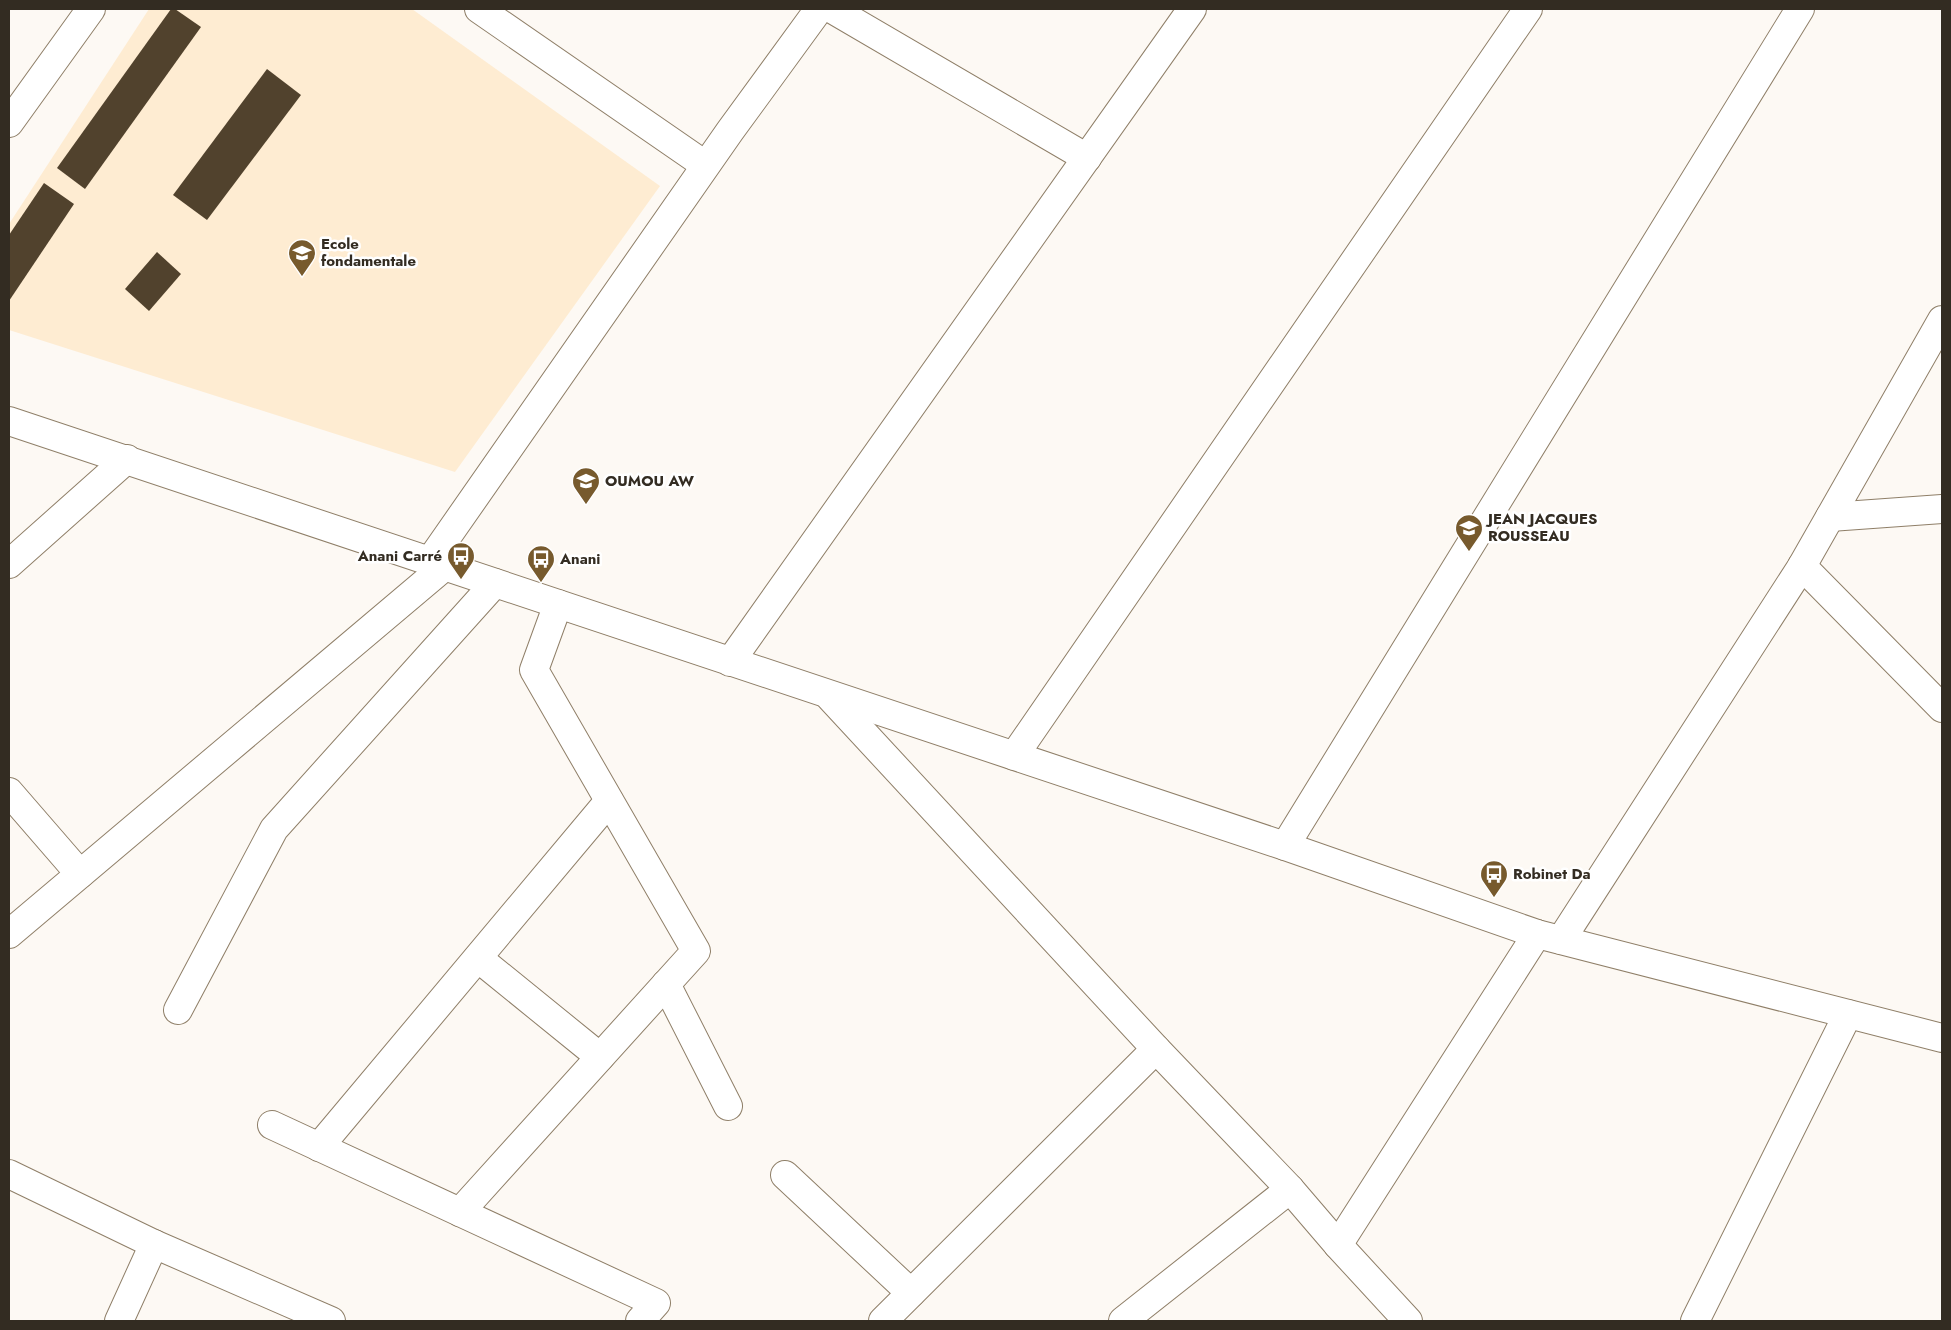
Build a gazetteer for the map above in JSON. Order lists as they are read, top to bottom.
{
  "places": {
    "school or university": ["Ecole fondamentale", "OUMOU AW", "JEAN JACQUES ROUSSEAU"],
    "bus stop": ["Anani Carré", "Anani", "Robinet Da"]
  }
}
